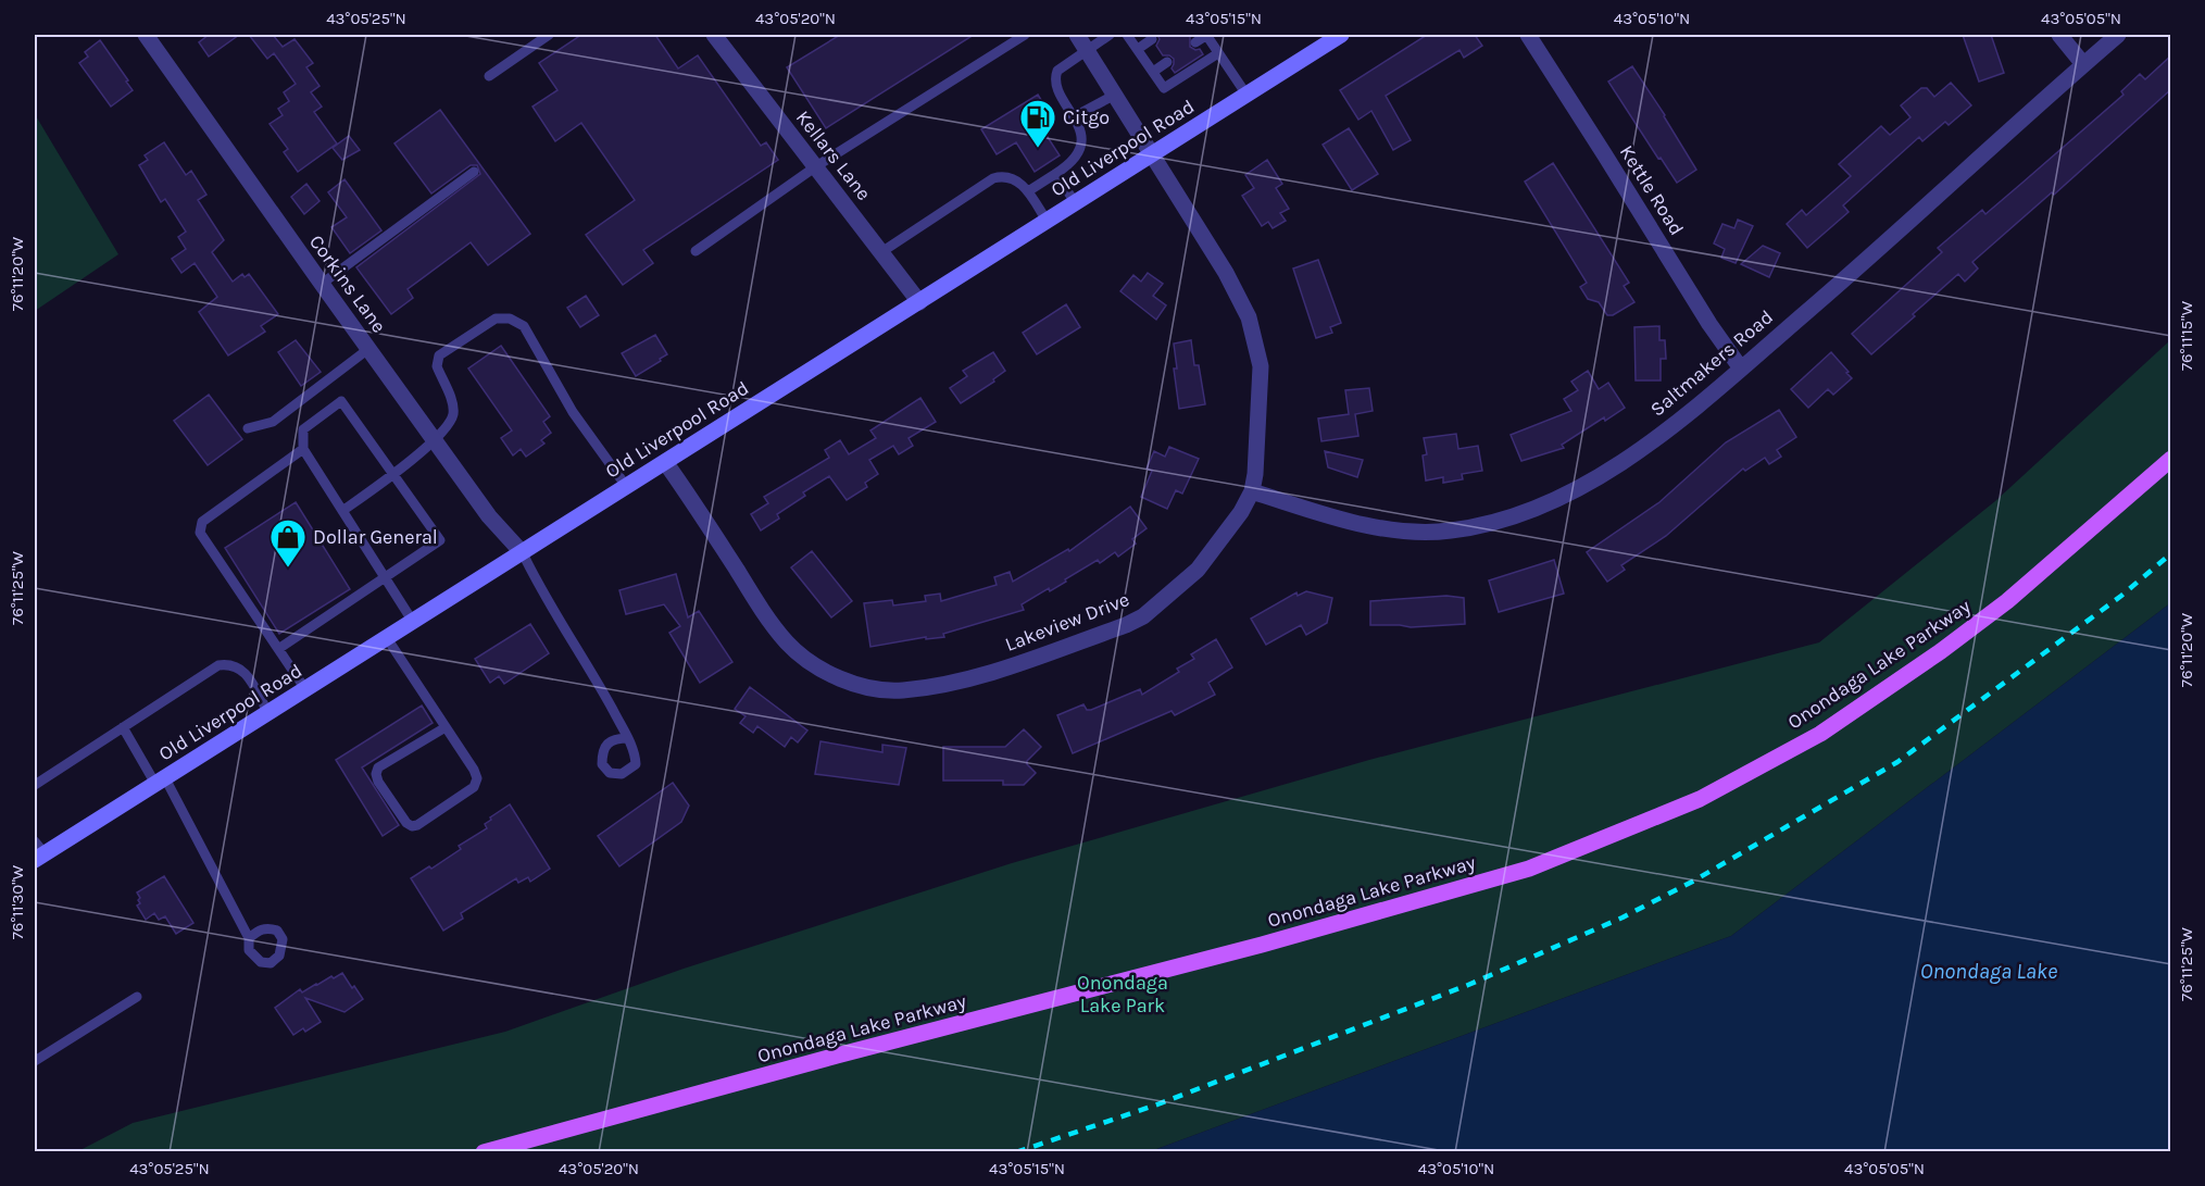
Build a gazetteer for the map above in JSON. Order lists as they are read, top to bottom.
{
  "streets": {
    "main road": ["Old Liverpool Road", "Onondaga Lake Parkway"],
    "street": [
      "Kellars Lane",
      "Kettle Road",
      "Corkins Lane",
      "Saltmakers Road",
      "Lakeview Drive"
    ]
  },
  "crossings": [
    ["Old Liverpool Road", "Kellars Lane"],
    ["Old Liverpool Road", "Corkins Lane"],
    ["Old Liverpool Road", "Lakeview Drive"],
    ["Kettle Road", "Saltmakers Road"],
    ["Saltmakers Road", "Lakeview Drive"]
  ],
  "water": ["Onondaga Lake"],
  "parks": ["Onondaga Lake Park"],
  "places": {
    "fuel station": ["Citgo"],
    "shop": ["Dollar General"]
  },
  "coordinates": [
    "43°05'25\"N",
    "43°05'20\"N",
    "43°05'15\"N",
    "43°05'10\"N",
    "43°05'05\"N",
    "76°11'20\"W",
    "76°11'15\"W",
    "76°11'25\"W",
    "76°11'30\"W"
  ]
}
